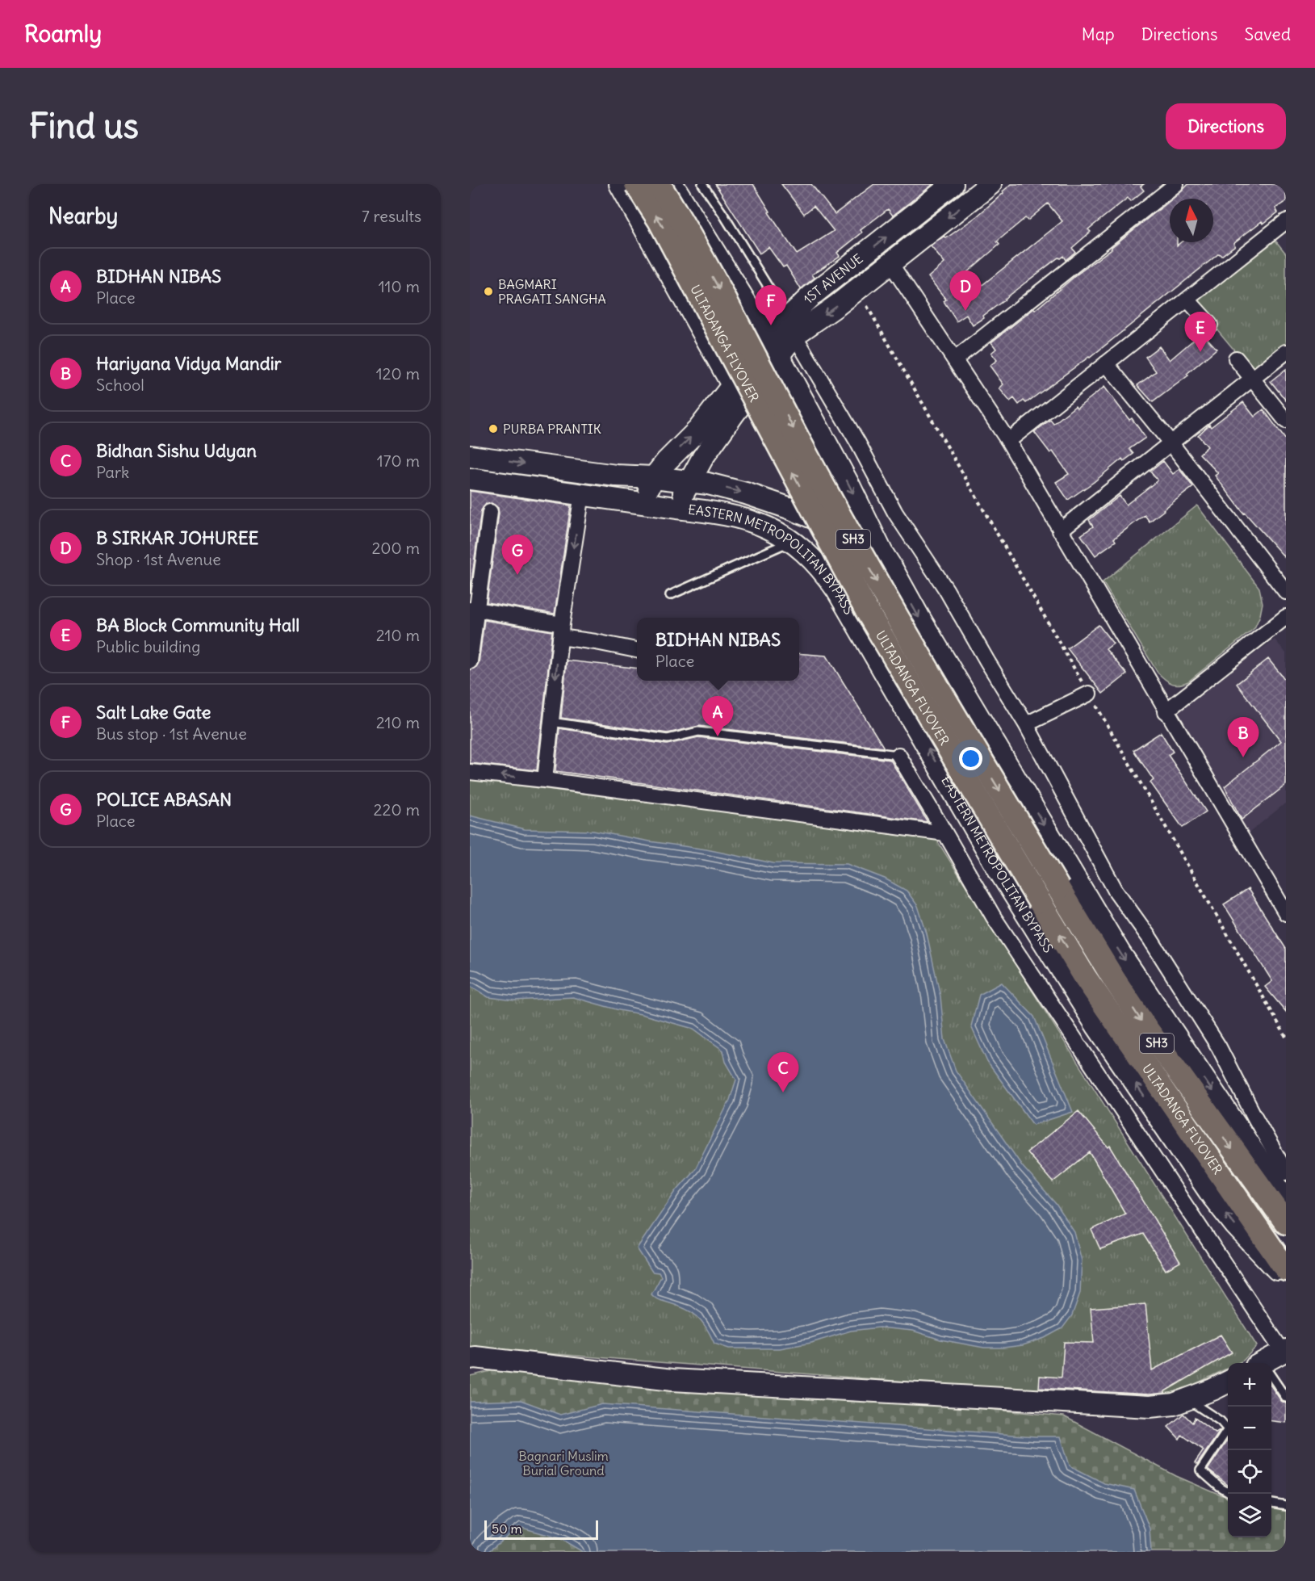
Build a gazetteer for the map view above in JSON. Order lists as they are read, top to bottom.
{
  "streets": {
    "main road": [
      "1ST AVENUE",
      "ULTADANGA FLYOVER",
      "SH3",
      "EASTERN METROPOLITAN BYPASS"
    ]
  },
  "crossings": [
    ["1ST AVENUE", "EASTERN METROPOLITAN BYPASS"]
  ],
  "parks": ["Bagnari Muslim Burial Ground"],
  "places": ["BAGMARI PRAGATI SANGHA", "PURBA PRANTIK"],
  "scale_bar": "50 m",
  "north": "top",
  "page": {
    "header": "Roamly",
    "nav": ["Map", "Directions", "Saved"],
    "buttons": "Directions",
    "title": "Find us",
    "heading": ["Nearby", "7 results"],
    "list": [
      {
        "mark": "A",
        "name": "BIDHAN NIBAS",
        "note": "Place",
        "value": "110 m"
      },
      {
        "mark": "B",
        "name": "Hariyana Vidya Mandir",
        "note": "School",
        "value": "120 m"
      },
      {
        "mark": "C",
        "name": "Bidhan Sishu Udyan",
        "note": "Park",
        "value": "170 m"
      },
      {
        "mark": "D",
        "name": "B SIRKAR JOHUREE",
        "note": "Shop · 1st Avenue",
        "value": "200 m"
      },
      {
        "mark": "E",
        "name": "BA Block Community Hall",
        "note": "Public building",
        "value": "210 m"
      },
      {
        "mark": "F",
        "name": "Salt Lake Gate",
        "note": "Bus stop · 1st Avenue",
        "value": "210 m"
      },
      {
        "mark": "G",
        "name": "POLICE ABASAN",
        "note": "Place",
        "value": "220 m"
      }
    ],
    "pins": [
      "D",
      "F",
      "E",
      "G",
      "A",
      "B",
      "C"
    ],
    "popup": ["BIDHAN NIBAS", "Place"],
    "map_buttons": ["+", "−"],
    "scale": "50 m"
  }
}
